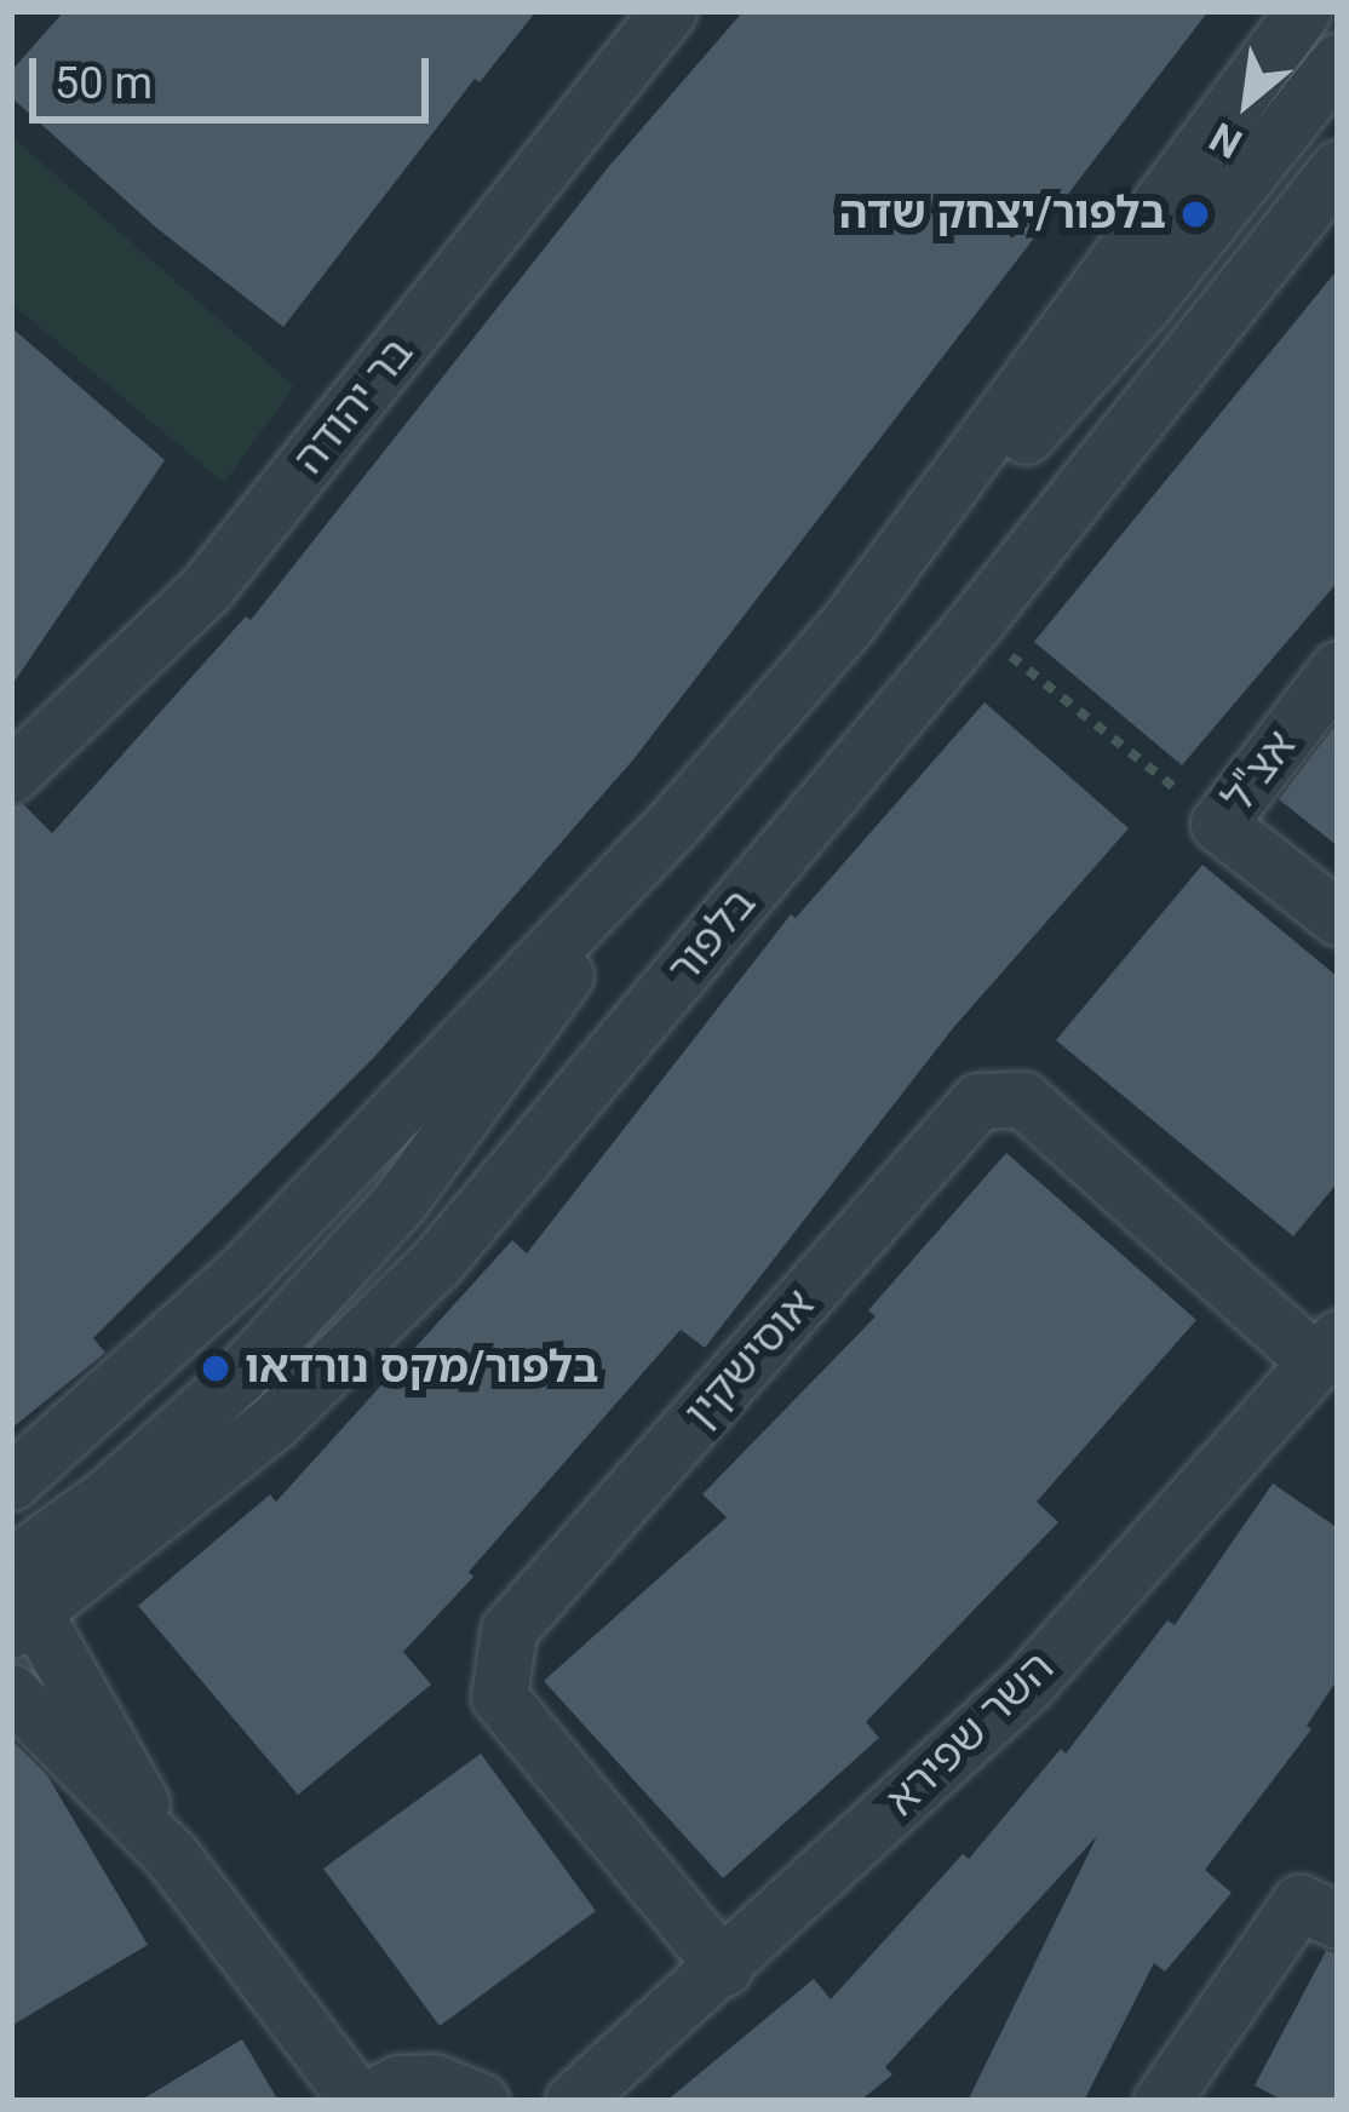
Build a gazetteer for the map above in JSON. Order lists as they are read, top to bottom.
{
  "streets": {
    "street": [
      "בר יהודה",
      "אצ\"ל",
      "בלפור",
      "אוסישקין",
      "השר שפירא"
    ]
  },
  "crossings": [
    ["אוסישקין", "השר שפירא"]
  ],
  "places": ["בלפור/יצחק שדה", "בלפור/מקס נורדאו"],
  "scale_bar": "50 m",
  "north": "bottom left"
}
